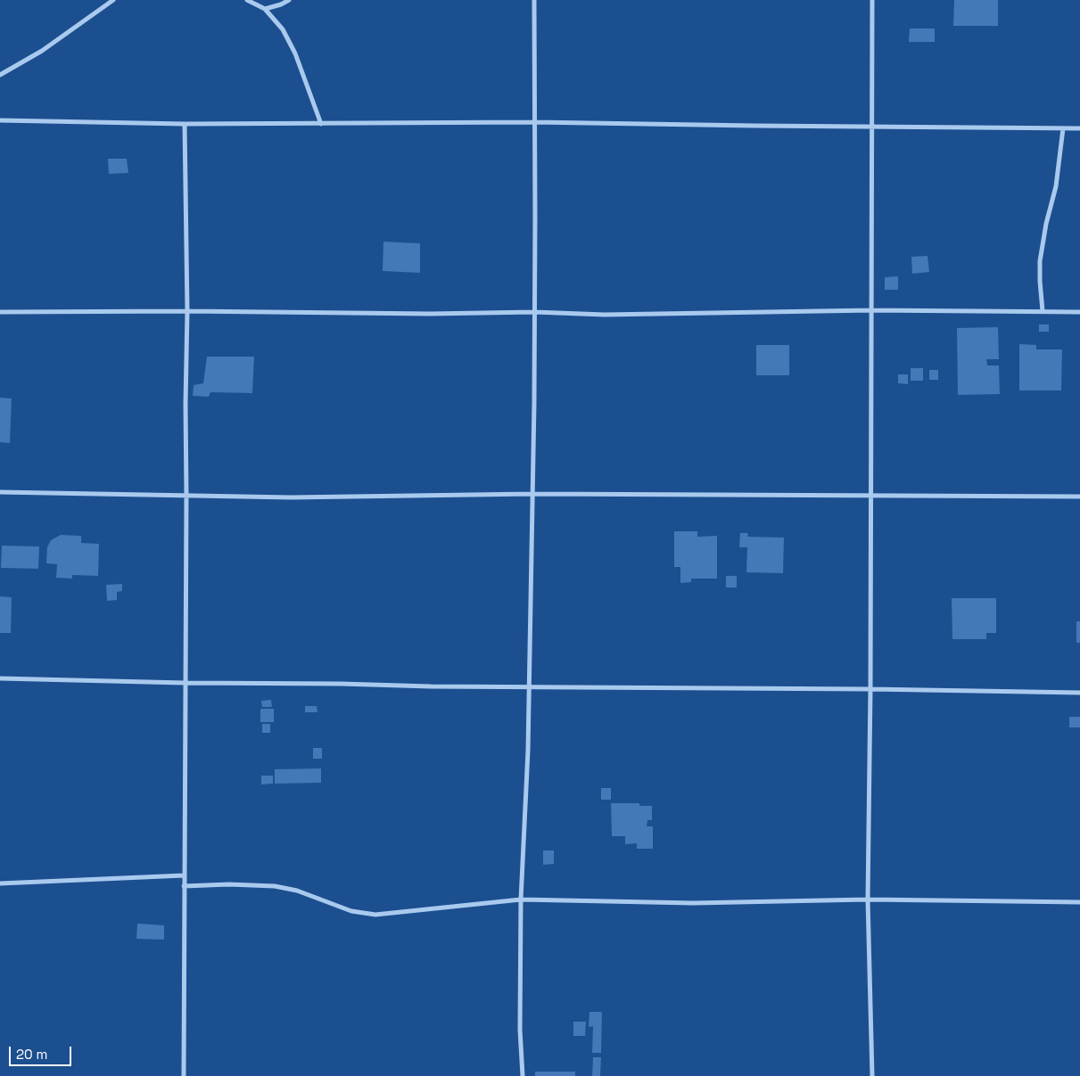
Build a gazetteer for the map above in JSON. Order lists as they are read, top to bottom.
{
  "scale_bar": "20 m"
}
